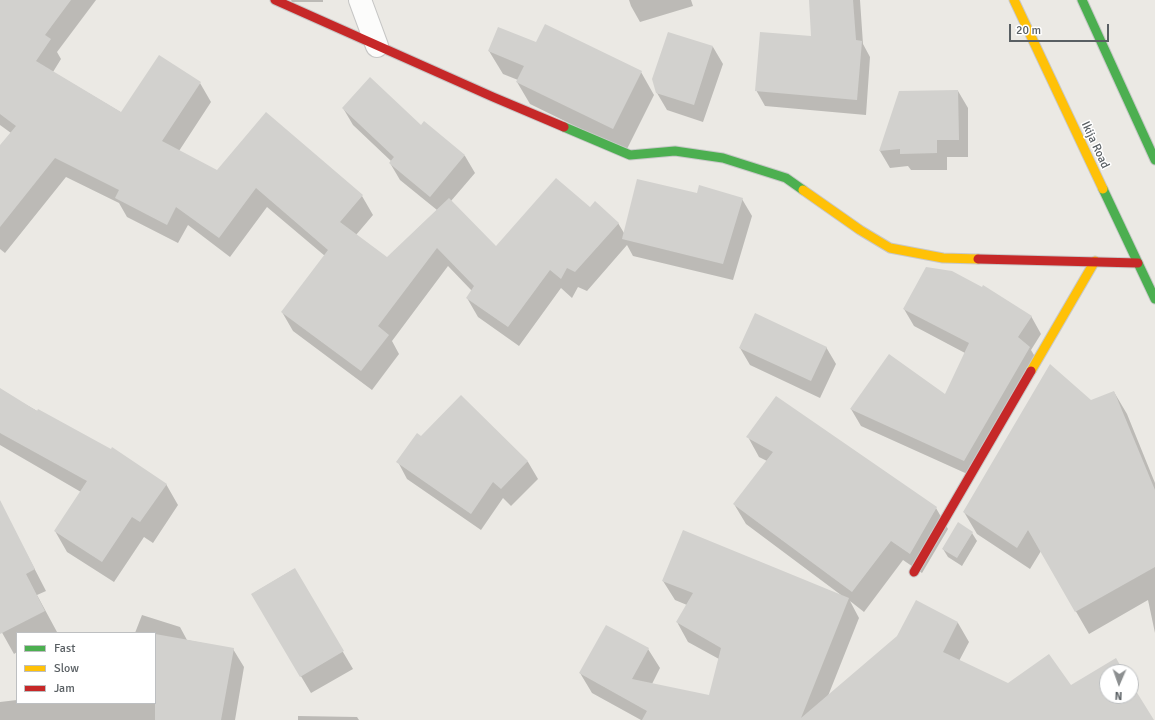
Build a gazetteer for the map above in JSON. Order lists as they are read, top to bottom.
{
  "streets": {
    "street": ["Ikija Road"]
  },
  "legend": ["Fast", "Slow", "Jam"],
  "scale_bar": "20 m",
  "north": "bottom"
}
